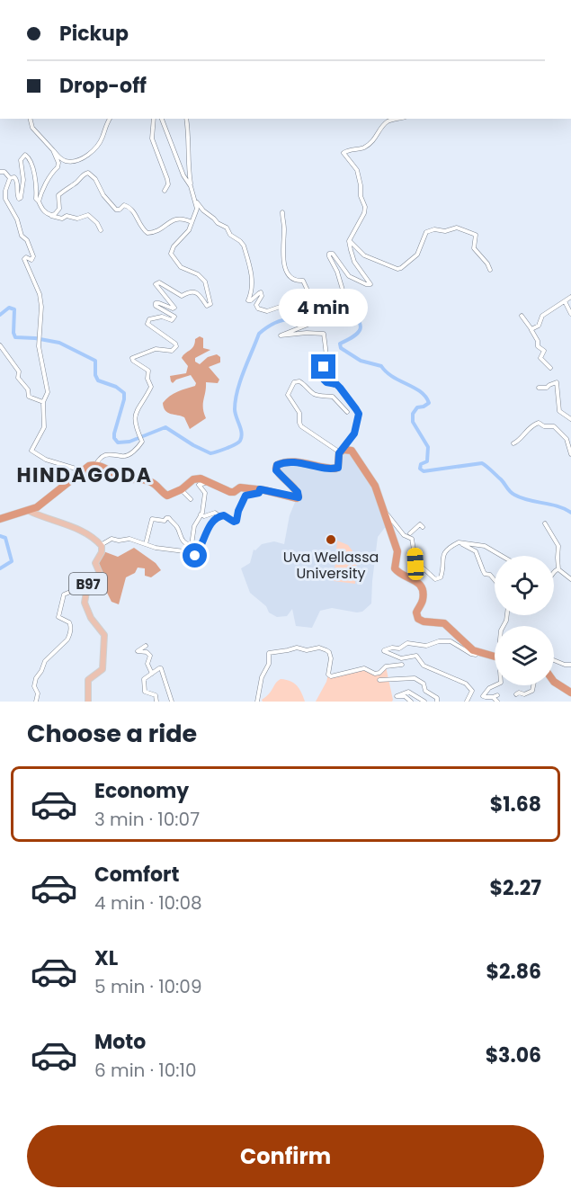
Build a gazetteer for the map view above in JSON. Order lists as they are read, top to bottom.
{
  "streets": {
    "main road": ["B97"]
  },
  "districts": ["HINDAGODA"],
  "places": ["Uva Wellassa University"],
  "page": {
    "banner": ["Pickup", "Drop-off"],
    "bubble": "4 min",
    "heading": "Choose a ride",
    "list": [
      {
        "name": "Economy",
        "note": "3 min · 10:07",
        "value": "$1.68"
      },
      {
        "name": "Comfort",
        "note": "4 min · 10:08",
        "value": "$2.27"
      },
      {
        "name": "XL",
        "note": "5 min · 10:09",
        "value": "$2.86"
      },
      {
        "name": "Moto",
        "note": "6 min · 10:10",
        "value": "$3.06"
      }
    ],
    "buttons": "Confirm"
  }
}
